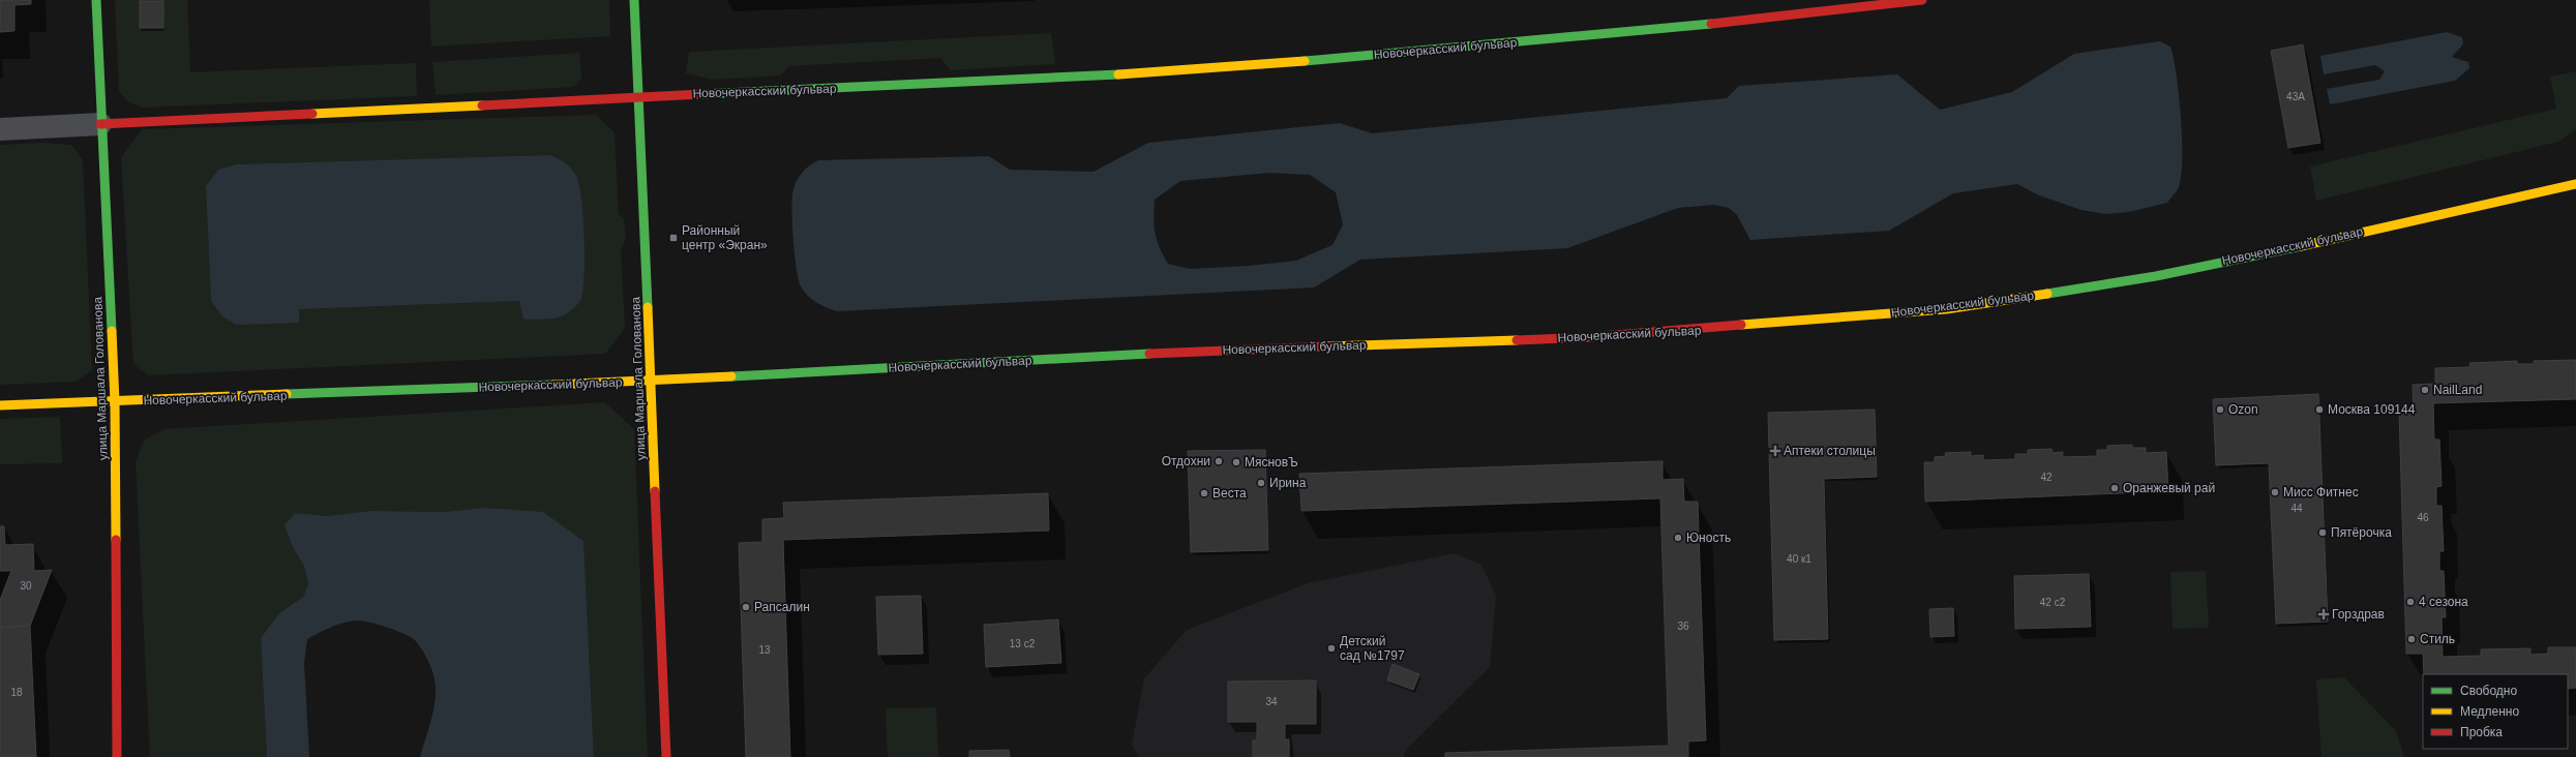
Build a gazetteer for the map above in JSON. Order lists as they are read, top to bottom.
{
  "streets": {
    "street": ["Новочеркасский бульвар", "улица Маршала Голованова"]
  },
  "crossings": [
    ["Новочеркасский бульвар", "улица Маршала Голованова"]
  ],
  "places": {
    "transit": ["Районный центр «Экран»"],
    "other": [
      "NailLand",
      "Ozon",
      "Москва 109144",
      "Отдохни",
      "МясновЪ",
      "Ирина",
      "Оранжевый рай",
      "Мисс Фитнес",
      "Веста",
      "Пятёрочка",
      "Юность",
      "4 сезона",
      "Рапсалин",
      "Стиль",
      "Детский сад №1797"
    ],
    "health": ["Аптеки столицы", "Горздрав"]
  },
  "house_numbers": [
    "43А",
    "42",
    "44",
    "46",
    "40 к1",
    "30",
    "42 с2",
    "36",
    "13 с2",
    "13",
    "18",
    "34"
  ],
  "legend": ["Свободно", "Медленно", "Пробка"]
}
